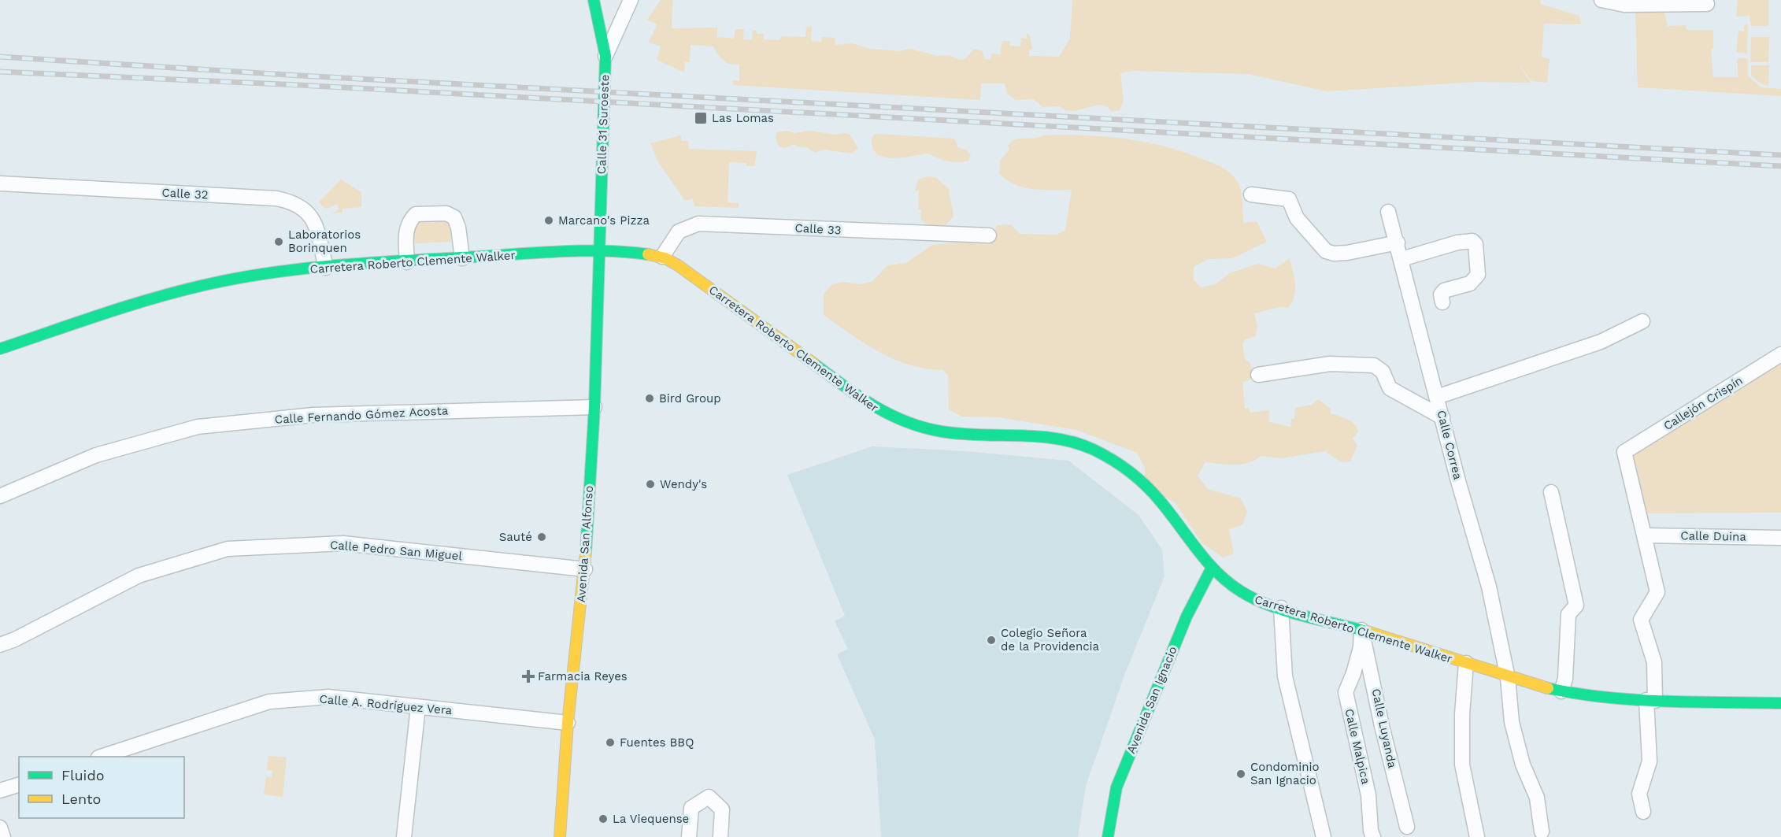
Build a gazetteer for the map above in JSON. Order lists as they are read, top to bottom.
{
  "streets": {
    "main road": [
      "Calle 31 Suroeste",
      "Carretera Roberto Clemente Walker",
      "Avenida San Alfonso",
      "Avenida San Ignacio"
    ],
    "street": [
      "Calle 32",
      "Calle 33",
      "Callejón Crispín",
      "Calle Fernando Gómez Acosta",
      "Calle Correa",
      "Calle Duina",
      "Calle Pedro San Miguel",
      "Calle A. Rodríguez Vera",
      "Calle Luyanda",
      "Calle Malpica"
    ]
  },
  "crossings": [
    ["Calle 31 Suroeste", "Carretera Roberto Clemente Walker"],
    ["Calle 31 Suroeste", "Avenida San Alfonso"],
    ["Calle 32", "Carretera Roberto Clemente Walker"],
    ["Calle 33", "Carretera Roberto Clemente Walker"],
    ["Carretera Roberto Clemente Walker", "Calle Correa"],
    ["Carretera Roberto Clemente Walker", "Avenida San Alfonso"],
    ["Carretera Roberto Clemente Walker", "Avenida San Ignacio"],
    ["Carretera Roberto Clemente Walker", "Calle Luyanda"],
    ["Carretera Roberto Clemente Walker", "Calle Malpica"],
    ["Callejón Crispín", "Calle Duina"],
    ["Calle Fernando Gómez Acosta", "Avenida San Alfonso"],
    ["Avenida San Alfonso", "Calle Pedro San Miguel"],
    ["Avenida San Alfonso", "Calle A. Rodríguez Vera"],
    ["Calle Luyanda", "Calle Malpica"]
  ],
  "places": {
    "transit": ["Las Lomas"],
    "other": [
      "Marcano's Pizza",
      "Laboratorios Borinquen",
      "Bird Group",
      "Wendy's",
      "Sauté",
      "Colegio Señora de la Providencia",
      "Fuentes BBQ",
      "Condominio San Ignacio",
      "La Viequense"
    ],
    "health": ["Farmacia Reyes"]
  },
  "legend": ["Fluido", "Lento"]
}
